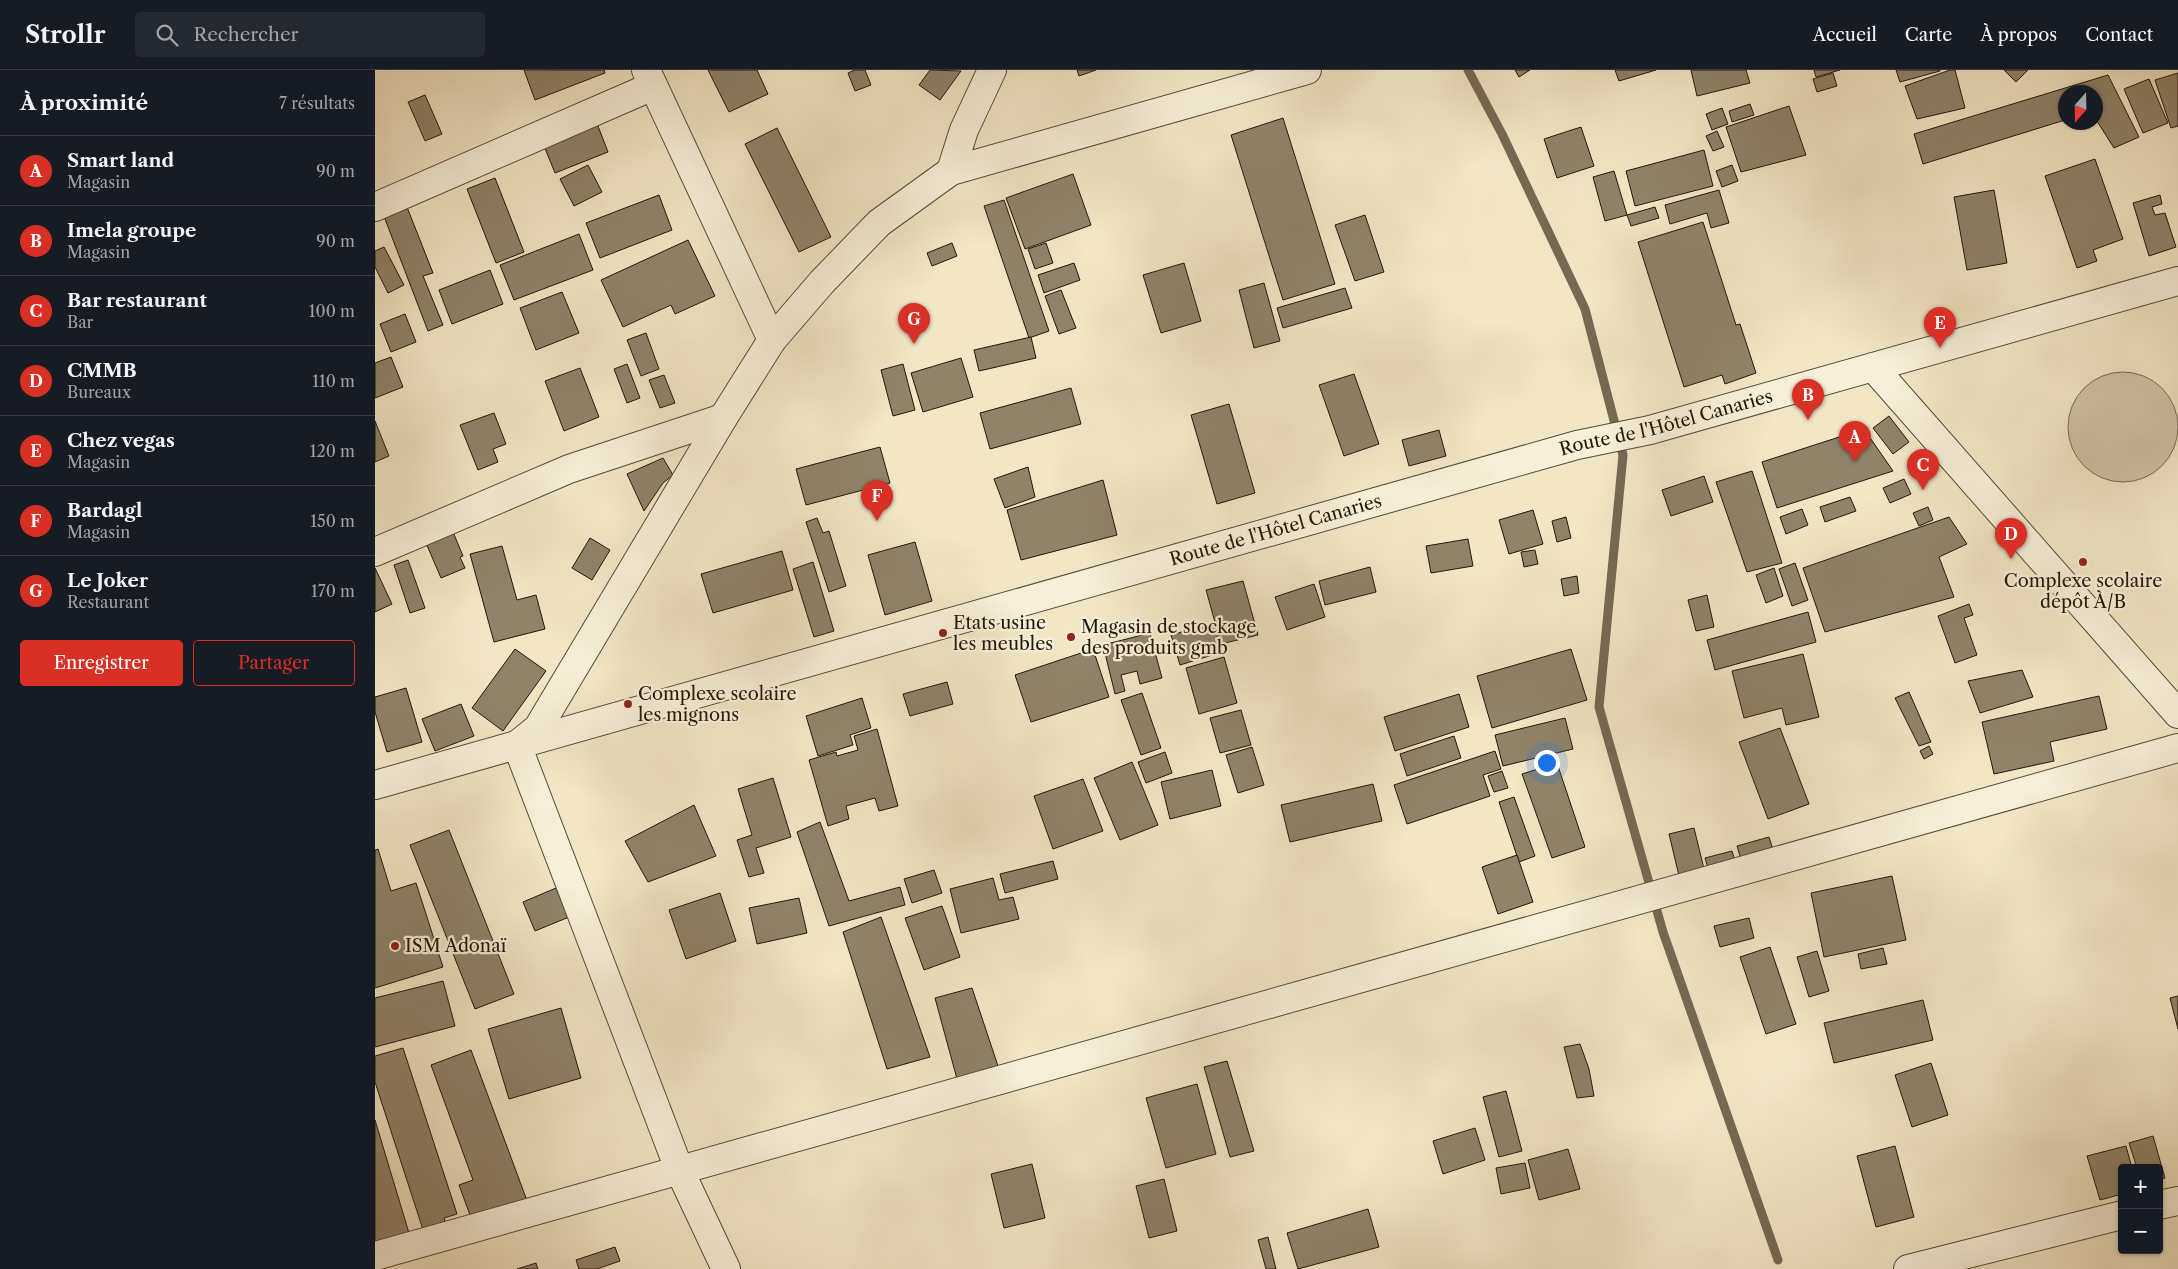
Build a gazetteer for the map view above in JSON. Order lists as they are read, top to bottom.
{
  "streets": {
    "street": ["Route de l'Hôtel Canaries"]
  },
  "places": [
    "Complexe scolaire dépôt À/B",
    "Etats usine les meubles",
    "Magasin de stockage des produits gmb",
    "Complexe scolaire les mignons",
    "ISM Adonaï"
  ],
  "north": "bottom",
  "page": {
    "header": "Strollr",
    "search": "Rechercher",
    "nav": [
      "Accueil",
      "Carte",
      "À propos",
      "Contact"
    ],
    "heading": ["À proximité", "7 résultats"],
    "list": [
      {
        "mark": "A",
        "name": "Smart land",
        "note": "Magasin",
        "value": "90 m"
      },
      {
        "mark": "B",
        "name": "Imela groupe",
        "note": "Magasin",
        "value": "90 m"
      },
      {
        "mark": "C",
        "name": "Bar restaurant",
        "note": "Bar",
        "value": "100 m"
      },
      {
        "mark": "D",
        "name": "CMMB",
        "note": "Bureaux",
        "value": "110 m"
      },
      {
        "mark": "E",
        "name": "Chez vegas",
        "note": "Magasin",
        "value": "120 m"
      },
      {
        "mark": "F",
        "name": "Bardagl",
        "note": "Magasin",
        "value": "150 m"
      },
      {
        "mark": "G",
        "name": "Le Joker",
        "note": "Restaurant",
        "value": "170 m"
      }
    ],
    "pins": [
      "G",
      "E",
      "B",
      "A",
      "C",
      "F",
      "D"
    ],
    "buttons": ["Enregistrer", "Partager"],
    "map_buttons": ["+", "−"]
  }
}
